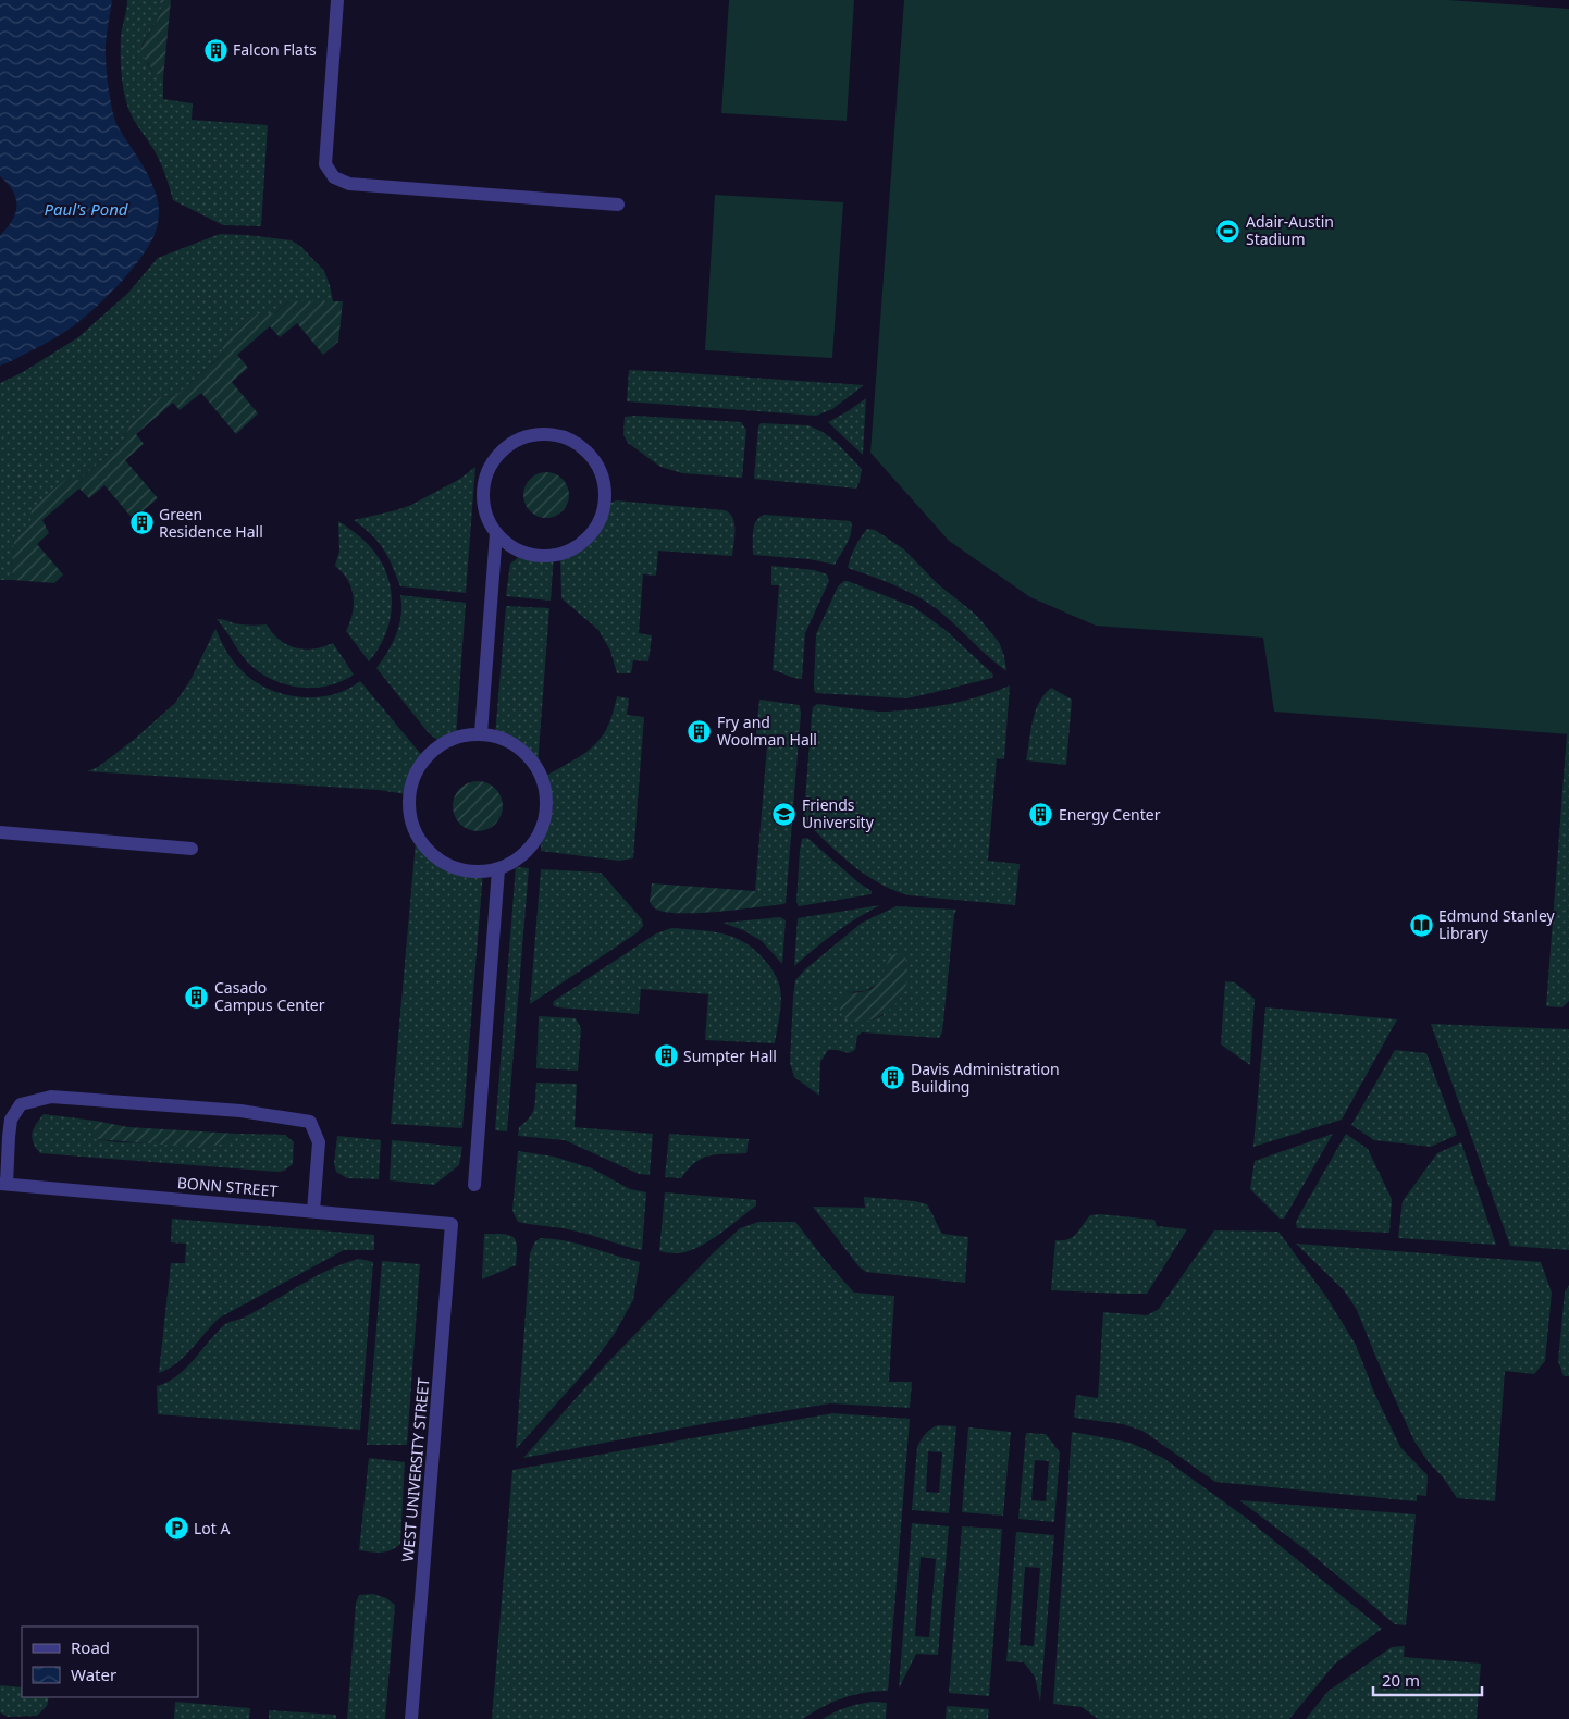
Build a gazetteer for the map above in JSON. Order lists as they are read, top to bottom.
{
  "streets": {
    "street": ["BONN STREET", "WEST UNIVERSITY STREET"]
  },
  "crossings": [
    ["BONN STREET", "WEST UNIVERSITY STREET"]
  ],
  "water": ["Paul's Pond"],
  "places": {
    "building": [
      "Falcon Flats",
      "Green Residence Hall",
      "Fry and Woolman Hall",
      "Energy Center",
      "Casado Campus Center",
      "Sumpter Hall",
      "Davis Administration Building"
    ],
    "sports": ["Adair-Austin Stadium"],
    "school or university": ["Friends University"],
    "library": ["Edmund Stanley Library"],
    "parking": ["Lot A"]
  },
  "legend": ["Road", "Water"],
  "scale_bar": "20 m"
}
